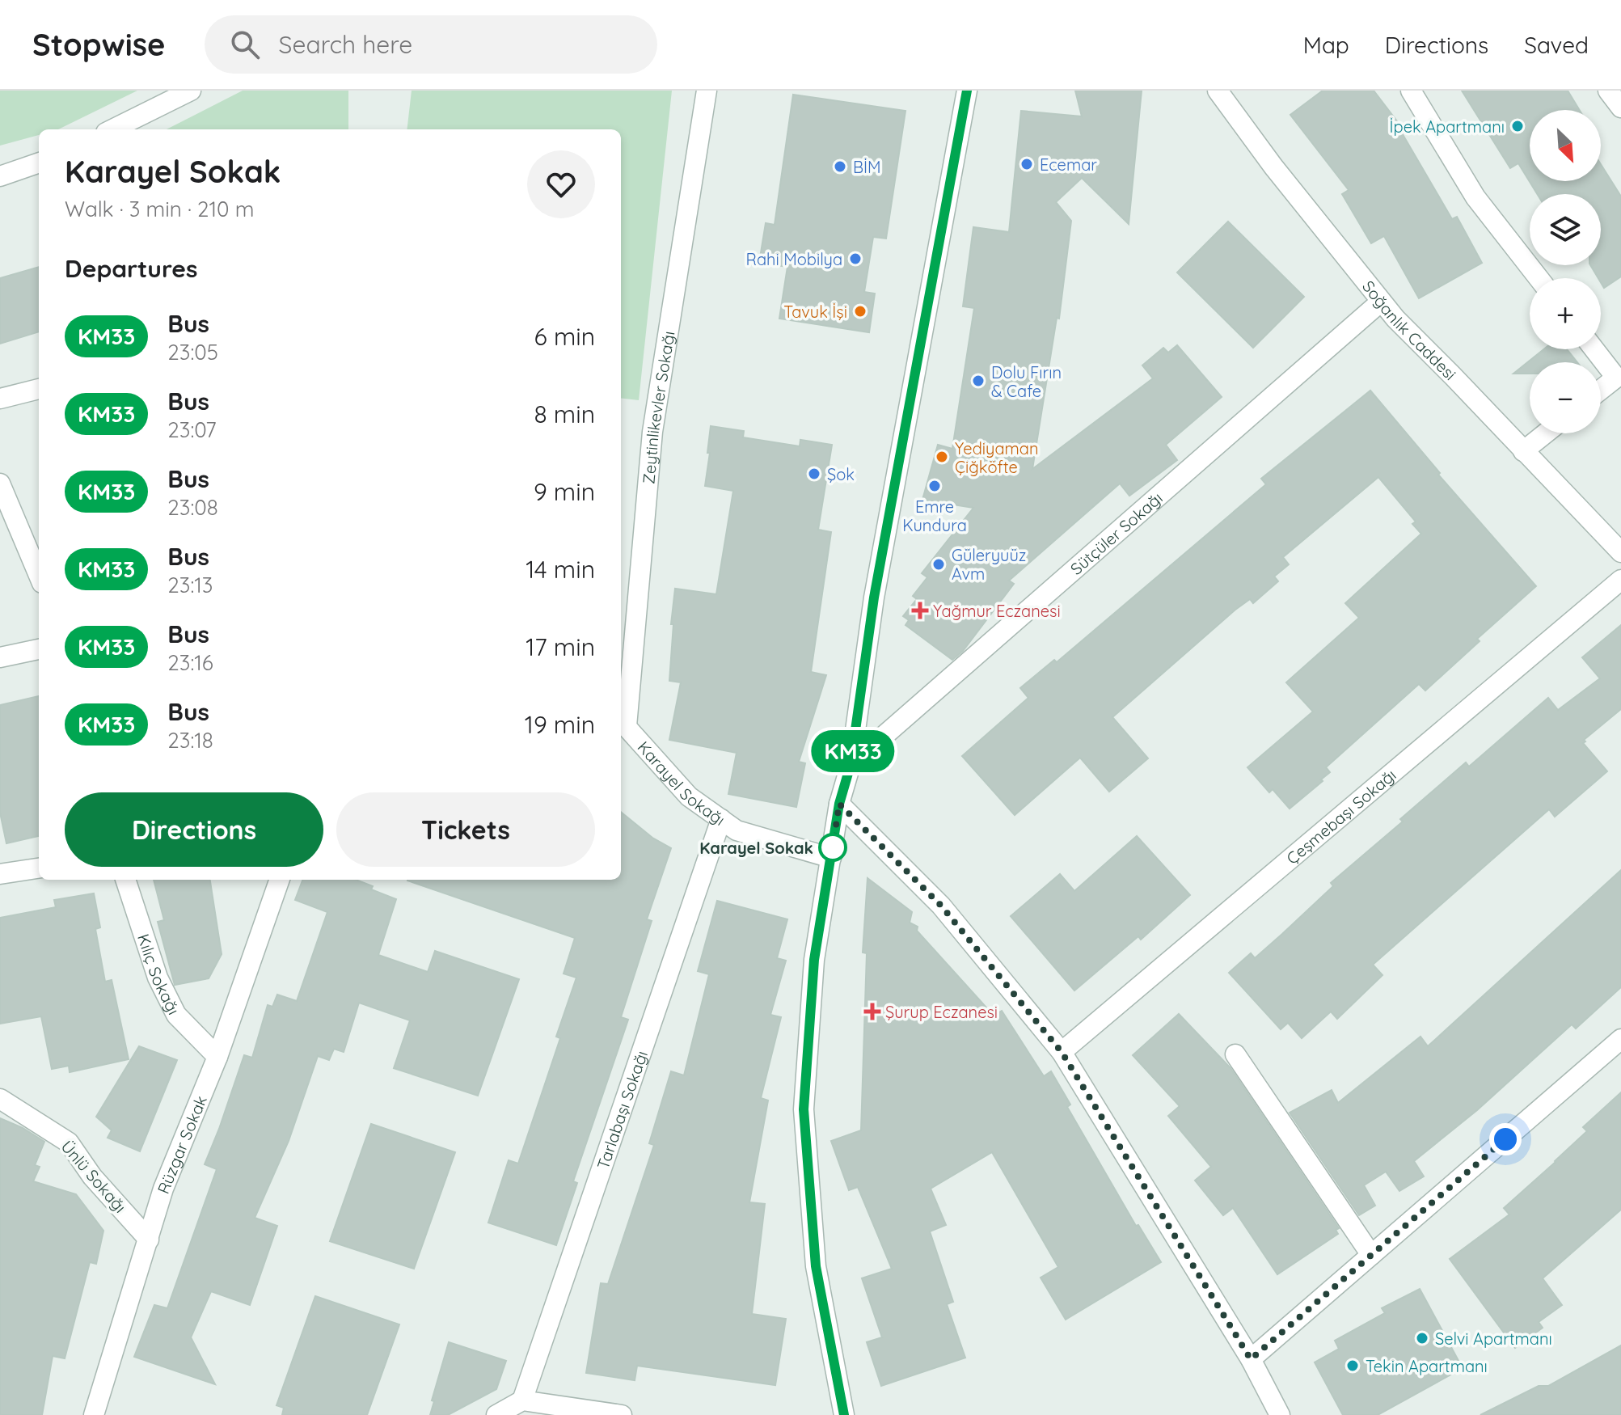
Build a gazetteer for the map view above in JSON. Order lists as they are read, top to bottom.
{
  "streets": {
    "street": [
      "Soğanlık Caddesi",
      "Zeytinlikevler Sokağı",
      "Sütçüler Sokağı",
      "Karayel Sokağı",
      "Çeşmebaşı Sokağı",
      "Kılıç Sokağı",
      "Tarlabaşı Sokağı",
      "Rüzgar Sokak",
      "Ünlü Sokağı"
    ]
  },
  "crossings": [
    ["Soğanlık Caddesi", "Sütçüler Sokağı"],
    ["Zeytinlikevler Sokağı", "Karayel Sokağı"],
    ["Karayel Sokağı", "Tarlabaşı Sokağı"],
    ["Kılıç Sokağı", "Rüzgar Sokak"],
    ["Rüzgar Sokak", "Ünlü Sokağı"]
  ],
  "places": {
    "other": [
      "İpek Apartmanı",
      "Ecemar",
      "BİM",
      "Rahi Mobilya",
      "Tavuk İşi",
      "Dolu Fırın & Cafe",
      "Yediyaman Çiğköfte",
      "Şok",
      "Emre Kundura",
      "Güleryuüz Avm",
      "Karayel Sokak",
      "Selvi Apartmanı",
      "Tekin Apartmanı"
    ],
    "health": ["Yağmur Eczanesi", "Şurup Eczanesi"]
  },
  "lines": ["bus line KM33"],
  "north": "bottom right",
  "page": {
    "header": "Stopwise",
    "search": "Search here",
    "nav": ["Map", "Directions", "Saved"],
    "on_map": "KM33",
    "map_buttons": ["+", "−"],
    "heading": [
      ["Karayel Sokak", "Walk · 3 min · 210 m"],
      "Departures"
    ],
    "list": [
      {
        "mark": "KM33",
        "name": "Bus",
        "note": "23:05",
        "value": "6 min"
      },
      {
        "mark": "KM33",
        "name": "Bus",
        "note": "23:07",
        "value": "8 min"
      },
      {
        "mark": "KM33",
        "name": "Bus",
        "note": "23:08",
        "value": "9 min"
      },
      {
        "mark": "KM33",
        "name": "Bus",
        "note": "23:13",
        "value": "14 min"
      },
      {
        "mark": "KM33",
        "name": "Bus",
        "note": "23:16",
        "value": "17 min"
      },
      {
        "mark": "KM33",
        "name": "Bus",
        "note": "23:18",
        "value": "19 min"
      }
    ],
    "buttons": ["Directions", "Tickets"]
  }
}
